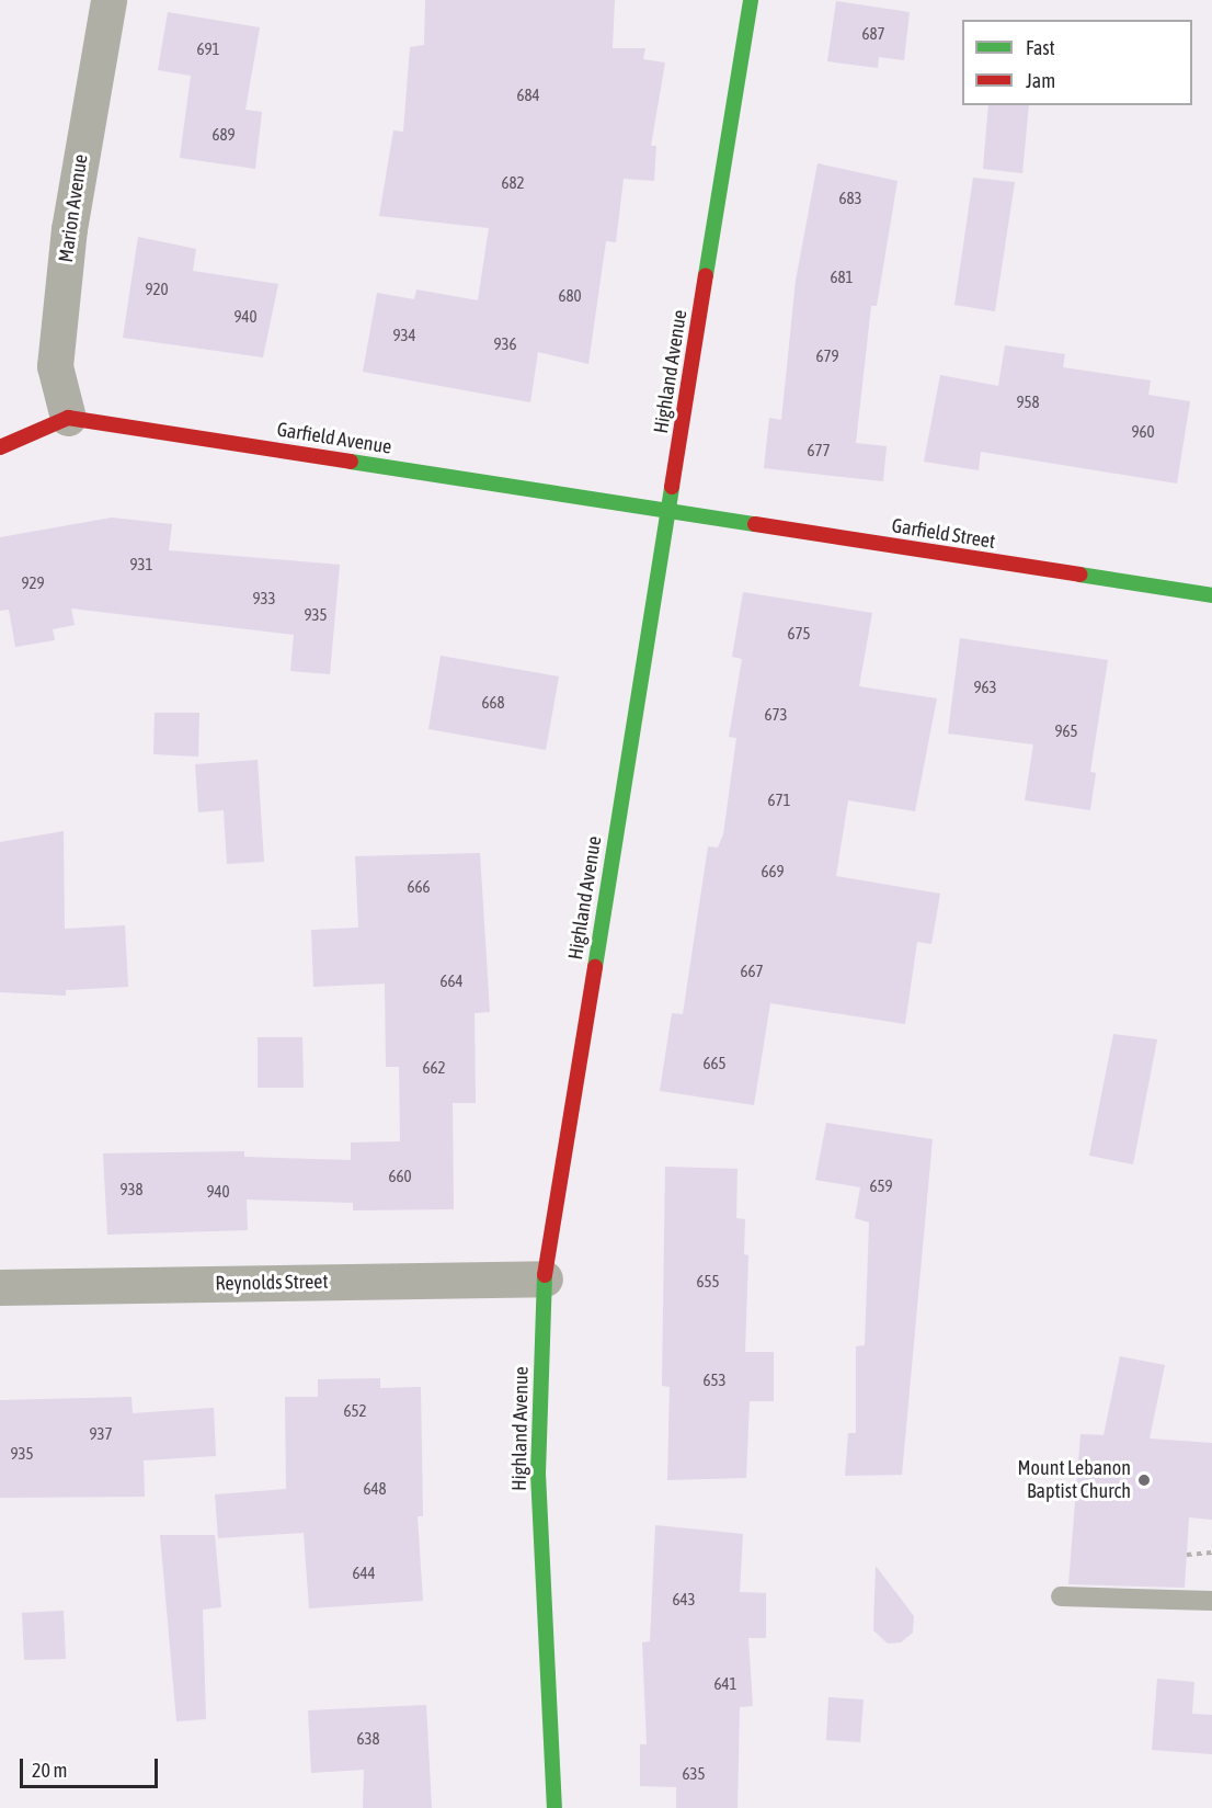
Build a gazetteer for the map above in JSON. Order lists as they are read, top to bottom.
{
  "streets": {
    "street": [
      "Marion Avenue",
      "Highland Avenue",
      "Garfield Avenue",
      "Garfield Street",
      "Reynolds Street"
    ]
  },
  "crossings": [
    ["Marion Avenue", "Garfield Avenue"],
    ["Highland Avenue", "Garfield Avenue"],
    ["Highland Avenue", "Garfield Street"],
    ["Highland Avenue", "Reynolds Street"],
    ["Garfield Avenue", "Garfield Street"]
  ],
  "places": ["Mount Lebanon Baptist Church"],
  "house_numbers": [
    "687",
    "691",
    "684",
    "689",
    "682",
    "683",
    "681",
    "920",
    "680",
    "940",
    "934",
    "936",
    "679",
    "958",
    "960",
    "677",
    "931",
    "929",
    "933",
    "935",
    "675",
    "963",
    "668",
    "673",
    "965",
    "671",
    "669",
    "666",
    "667",
    "664",
    "665",
    "662",
    "660",
    "659",
    "938",
    "940",
    "655",
    "653",
    "652",
    "937",
    "935",
    "648",
    "644",
    "643",
    "641",
    "638",
    "635"
  ],
  "legend": ["Fast", "Jam"],
  "scale_bar": "20 m"
}
